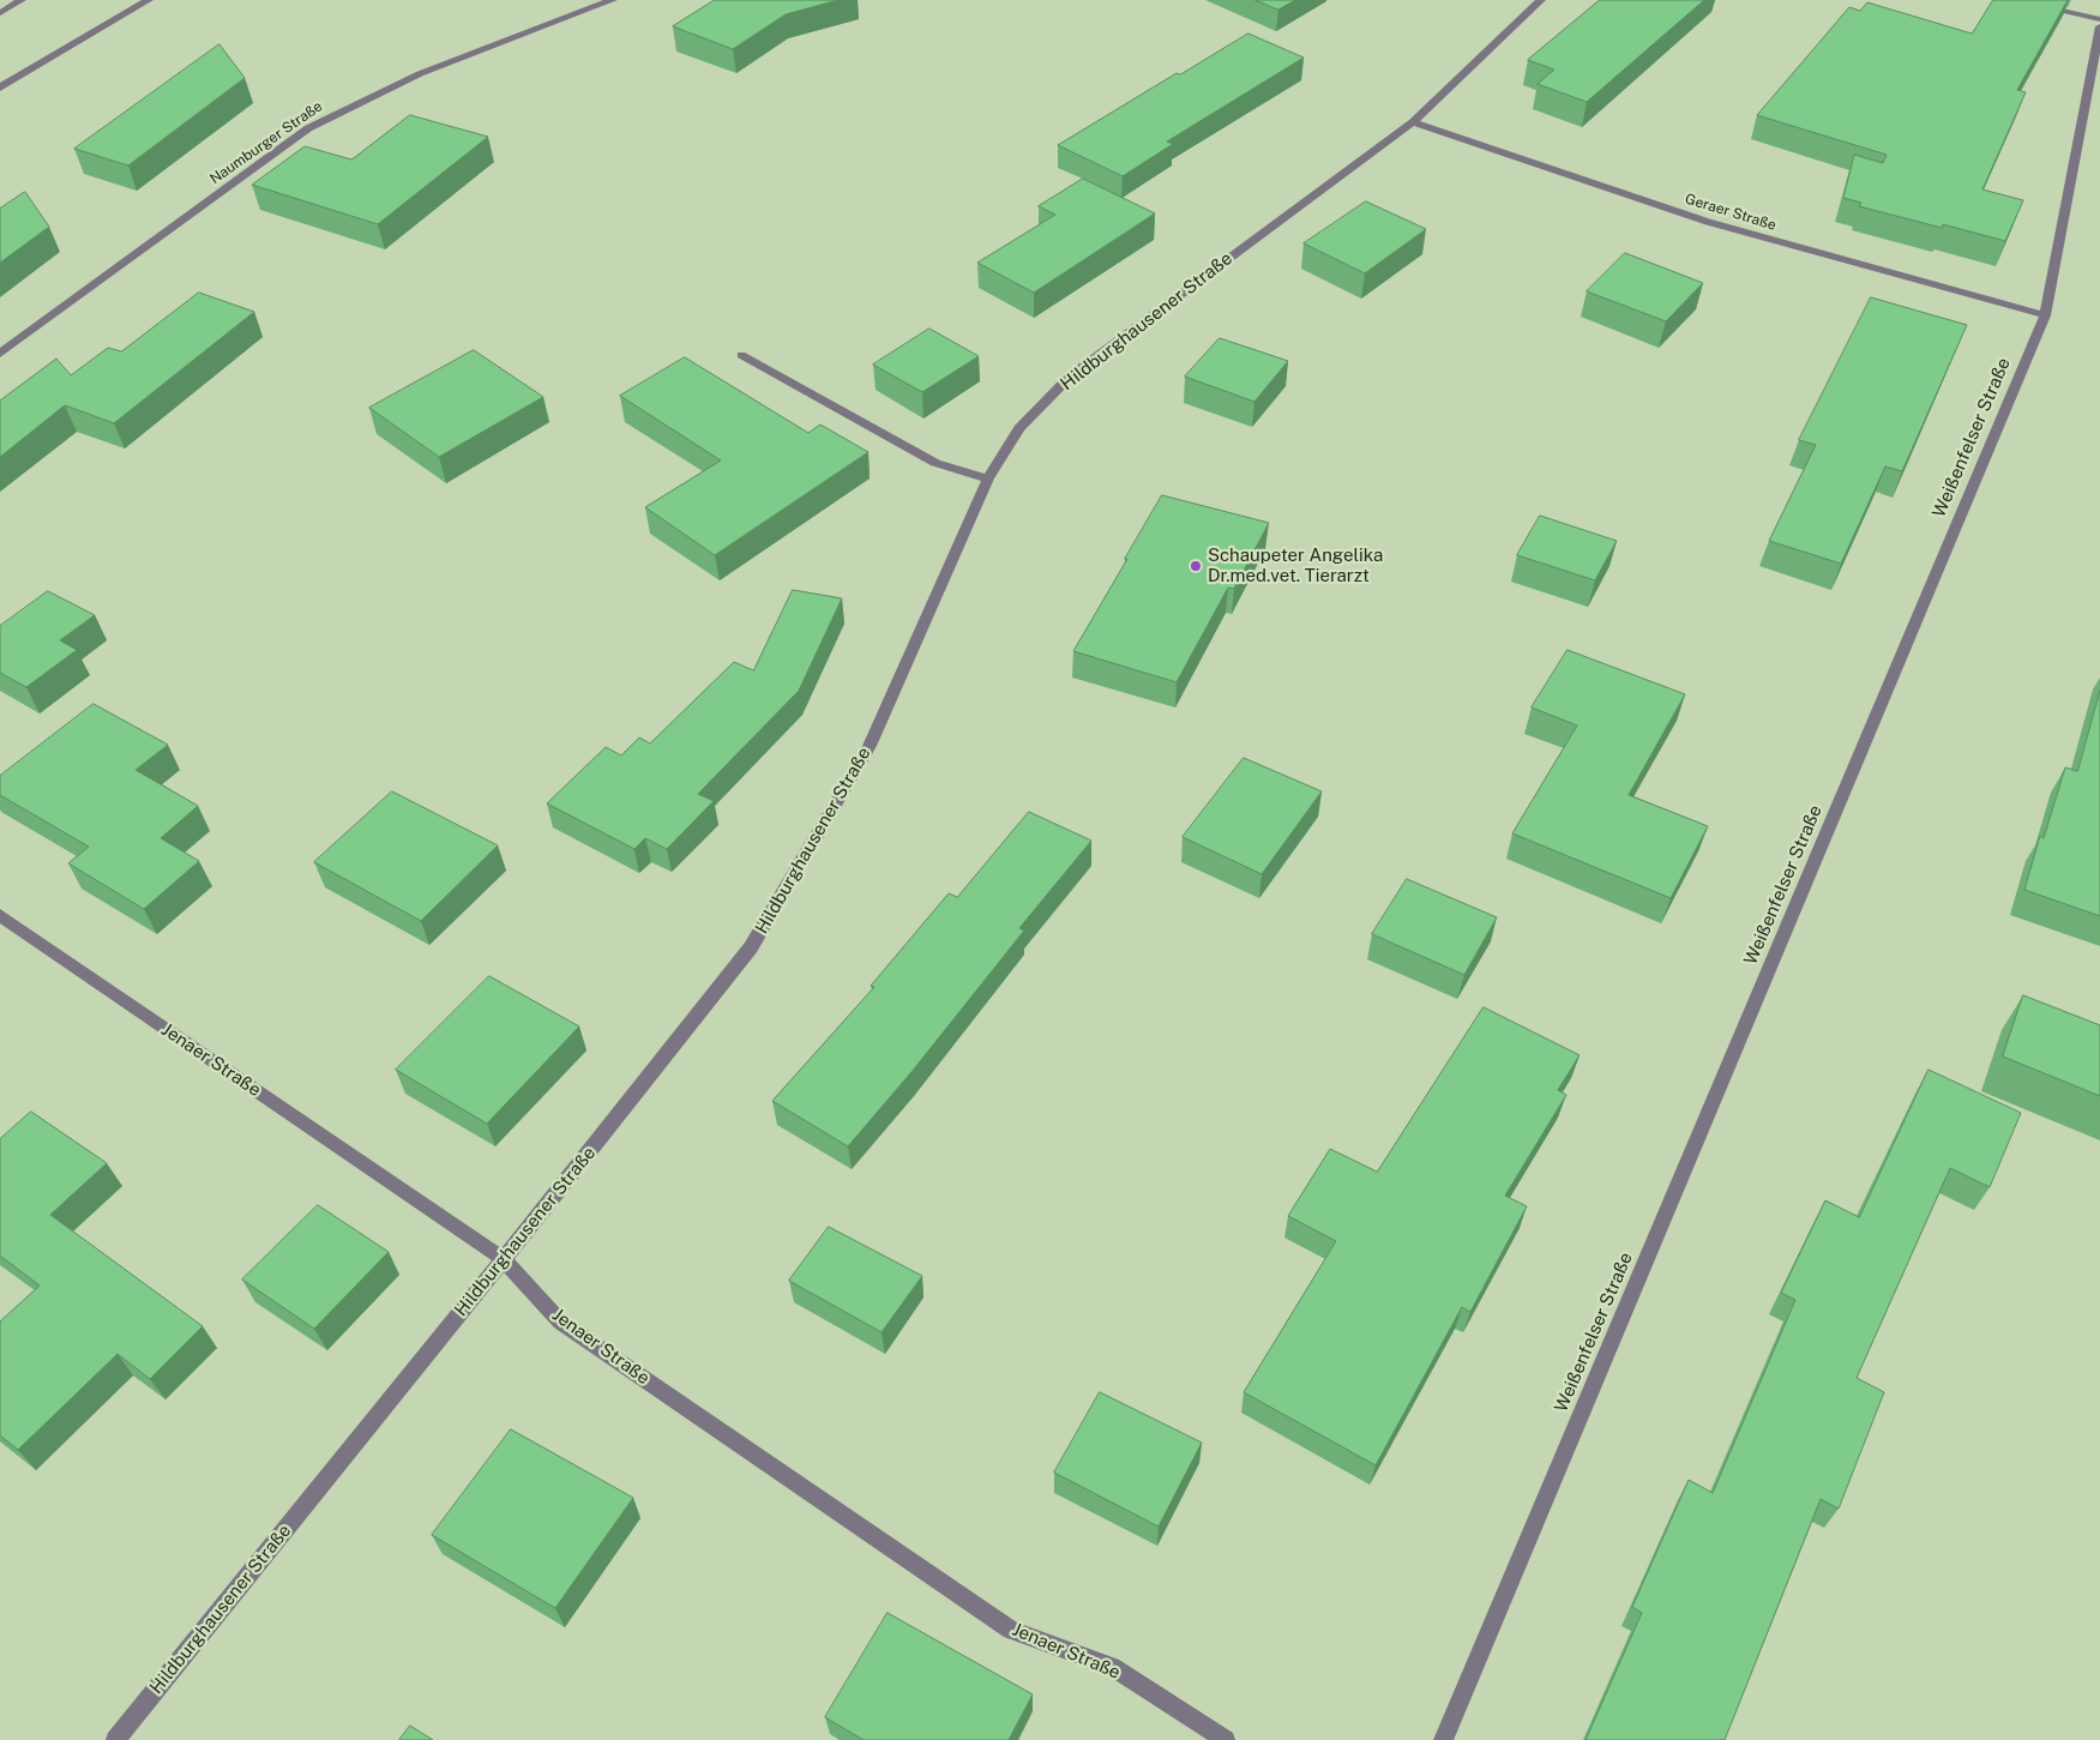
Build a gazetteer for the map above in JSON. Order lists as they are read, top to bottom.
{
  "streets": {
    "street": [
      "Naumburger Straße",
      "Geraer Straße",
      "Hildburghausener Straße",
      "Weißenfelser Straße",
      "Jenaer Straße"
    ]
  },
  "crossings": [
    ["Geraer Straße", "Hildburghausener Straße"],
    ["Geraer Straße", "Weißenfelser Straße"],
    ["Hildburghausener Straße", "Jenaer Straße"]
  ],
  "places": ["Schaupeter Angelika Dr.med.vet. Tierarzt"]
}
